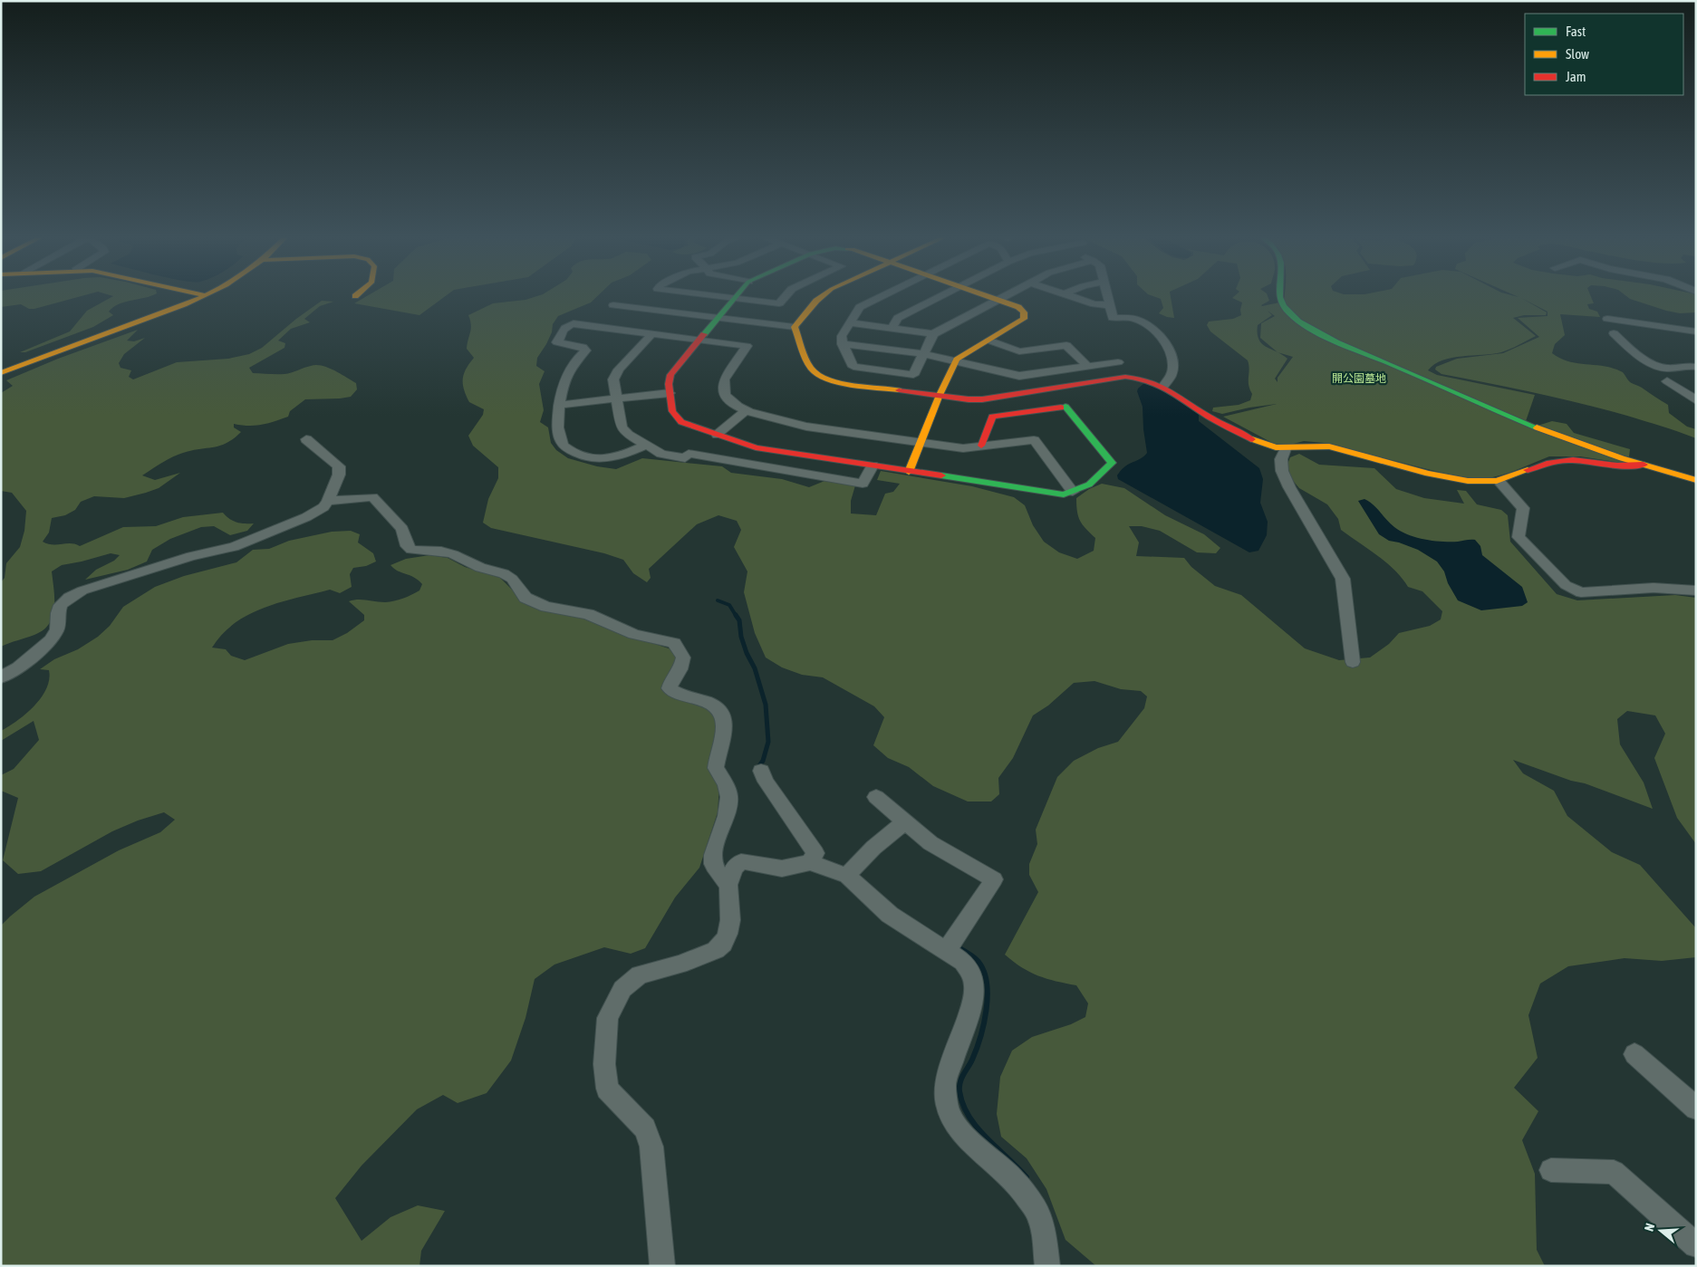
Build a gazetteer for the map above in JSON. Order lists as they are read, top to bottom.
{
  "parks": ["開公園墓地"],
  "legend": ["Fast", "Slow", "Jam"],
  "north": "left"
}
